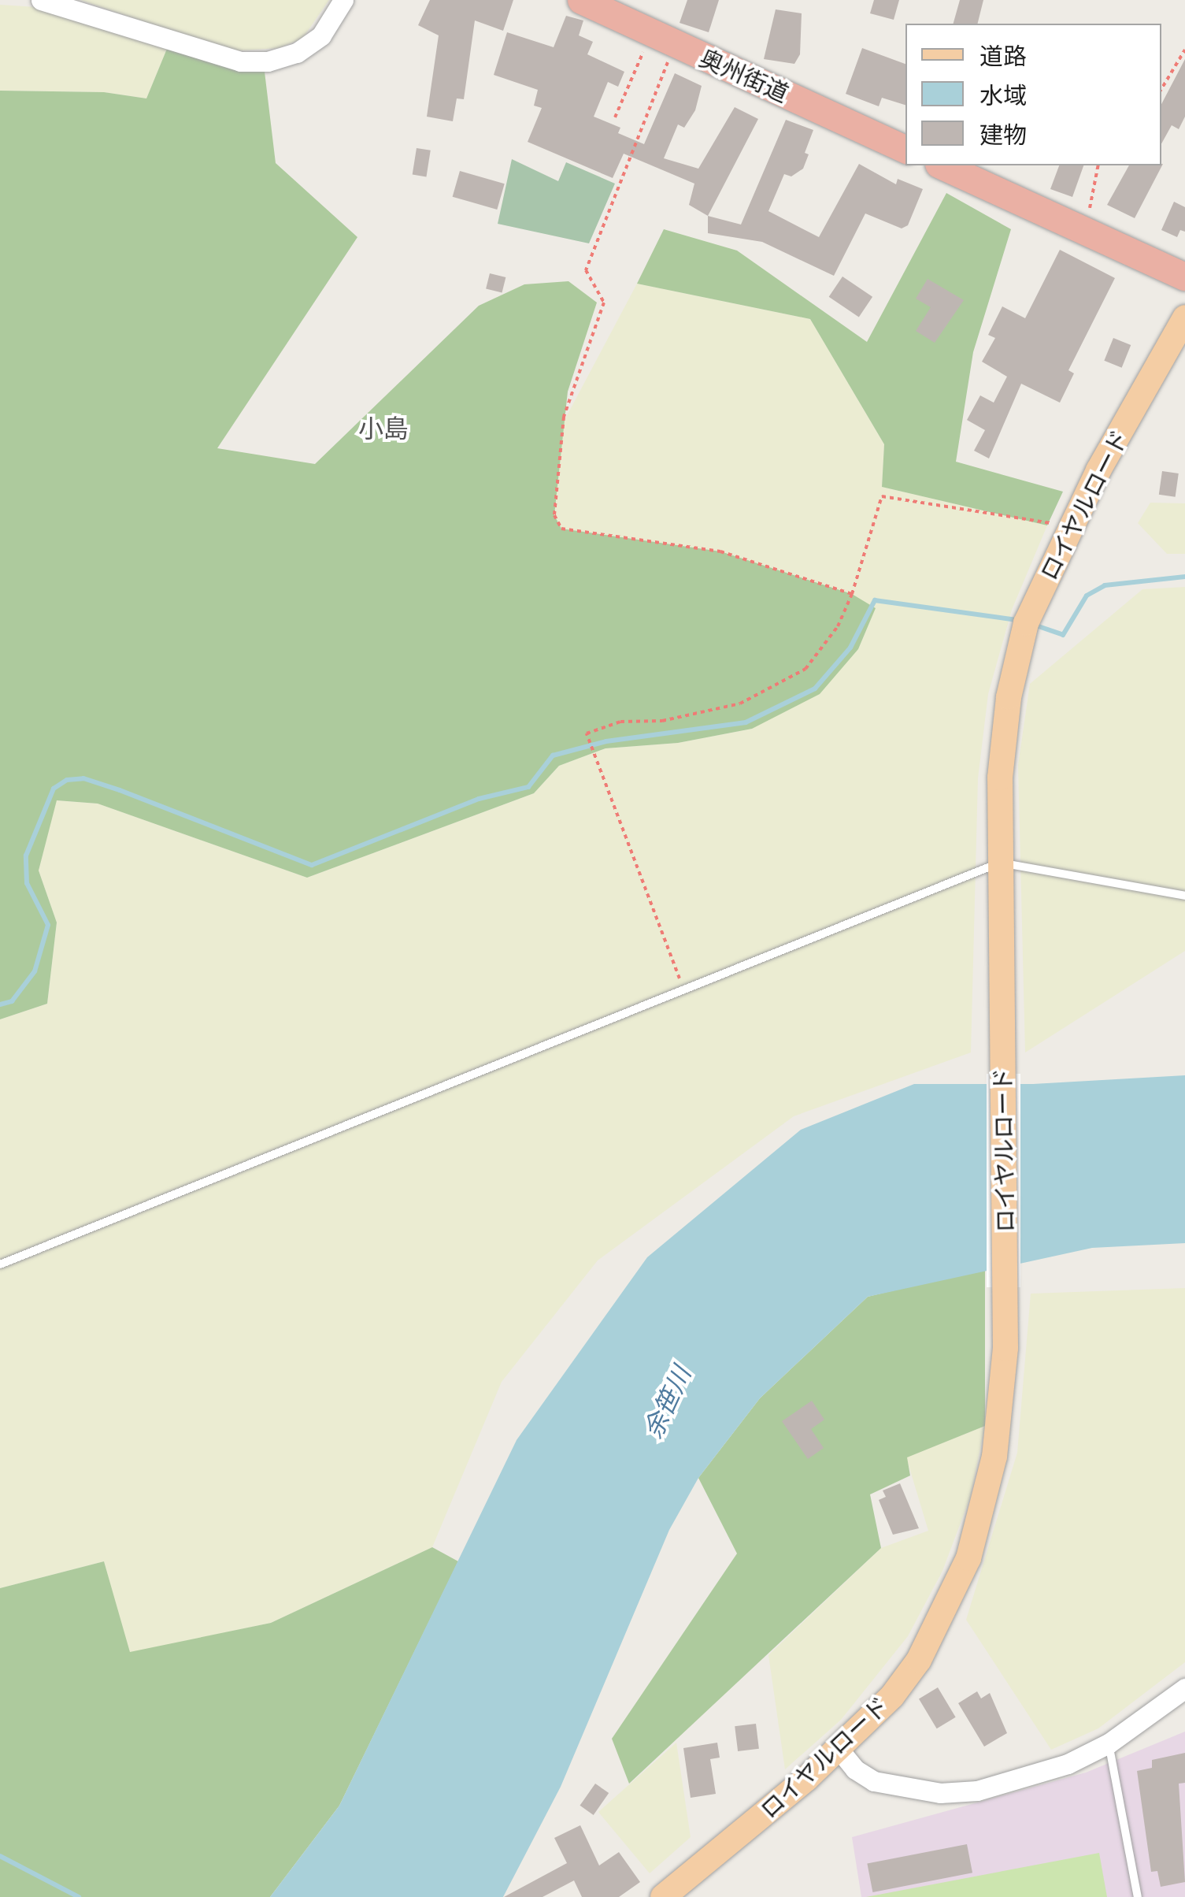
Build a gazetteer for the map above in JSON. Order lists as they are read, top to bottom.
{
  "streets": {
    "highway": ["奥州街道"],
    "main road": ["ロイヤルロード"]
  },
  "districts": ["小島"],
  "water": ["余笹川"],
  "legend": ["道路", "水域", "建物"]
}
